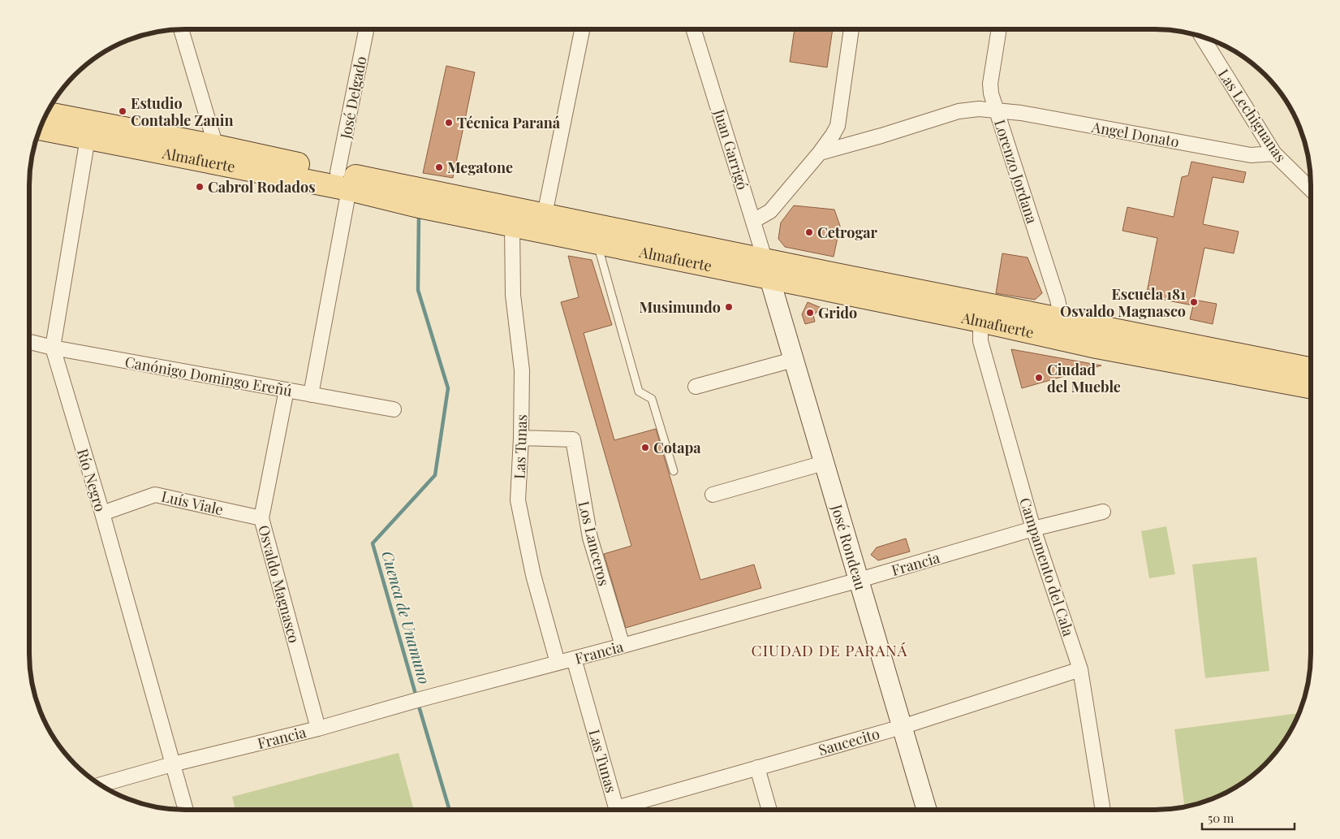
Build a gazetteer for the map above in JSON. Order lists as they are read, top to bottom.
{
  "streets": {
    "main road": ["Almafuerte"],
    "street": [
      "José Delgado",
      "Las Lechiguanas",
      "Angel Donato",
      "Juan Garrigó",
      "Lorenzo Jordana",
      "Canónigo Domingo Ereñú",
      "Las Tunas",
      "Río Negro",
      "Luís Viale",
      "Los Lanceros",
      "José Rondeau",
      "Francia",
      "Campamento del Cala",
      "Osvaldo Magnasco",
      "Saucecito"
    ]
  },
  "crossings": [
    ["José Delgado", "Almafuerte"],
    ["Las Lechiguanas", "Angel Donato"],
    ["Angel Donato", "Lorenzo Jordana"],
    ["Juan Garrigó", "Almafuerte"],
    ["Juan Garrigó", "José Rondeau"],
    ["Almafuerte", "Lorenzo Jordana"],
    ["Almafuerte", "Las Tunas"],
    ["Almafuerte", "Río Negro"],
    ["Almafuerte", "José Rondeau"],
    ["Almafuerte", "Campamento del Cala"],
    ["Canónigo Domingo Ereñú", "Río Negro"],
    ["Canónigo Domingo Ereñú", "Osvaldo Magnasco"],
    ["Las Tunas", "Los Lanceros"],
    ["Las Tunas", "Francia"],
    ["Río Negro", "Luís Viale"],
    ["Río Negro", "Francia"],
    ["Luís Viale", "Osvaldo Magnasco"],
    ["Los Lanceros", "Francia"],
    ["José Rondeau", "Francia"],
    ["José Rondeau", "Saucecito"],
    ["Francia", "Campamento del Cala"],
    ["Francia", "Osvaldo Magnasco"],
    ["Campamento del Cala", "Saucecito"]
  ],
  "districts": ["CIUDAD DE PARANÁ"],
  "water": ["Cuenca de Unamuno"],
  "places": [
    "Estudio Contable Zanin",
    "Técnica Paraná",
    "Megatone",
    "Cabrol Rodados",
    "Cetrogar",
    "Escuela 181 Osvaldo Magnasco",
    "Musimundo",
    "Grido",
    "Ciudad del Mueble",
    "Cotapa"
  ],
  "scale_bar": "50 m"
}
